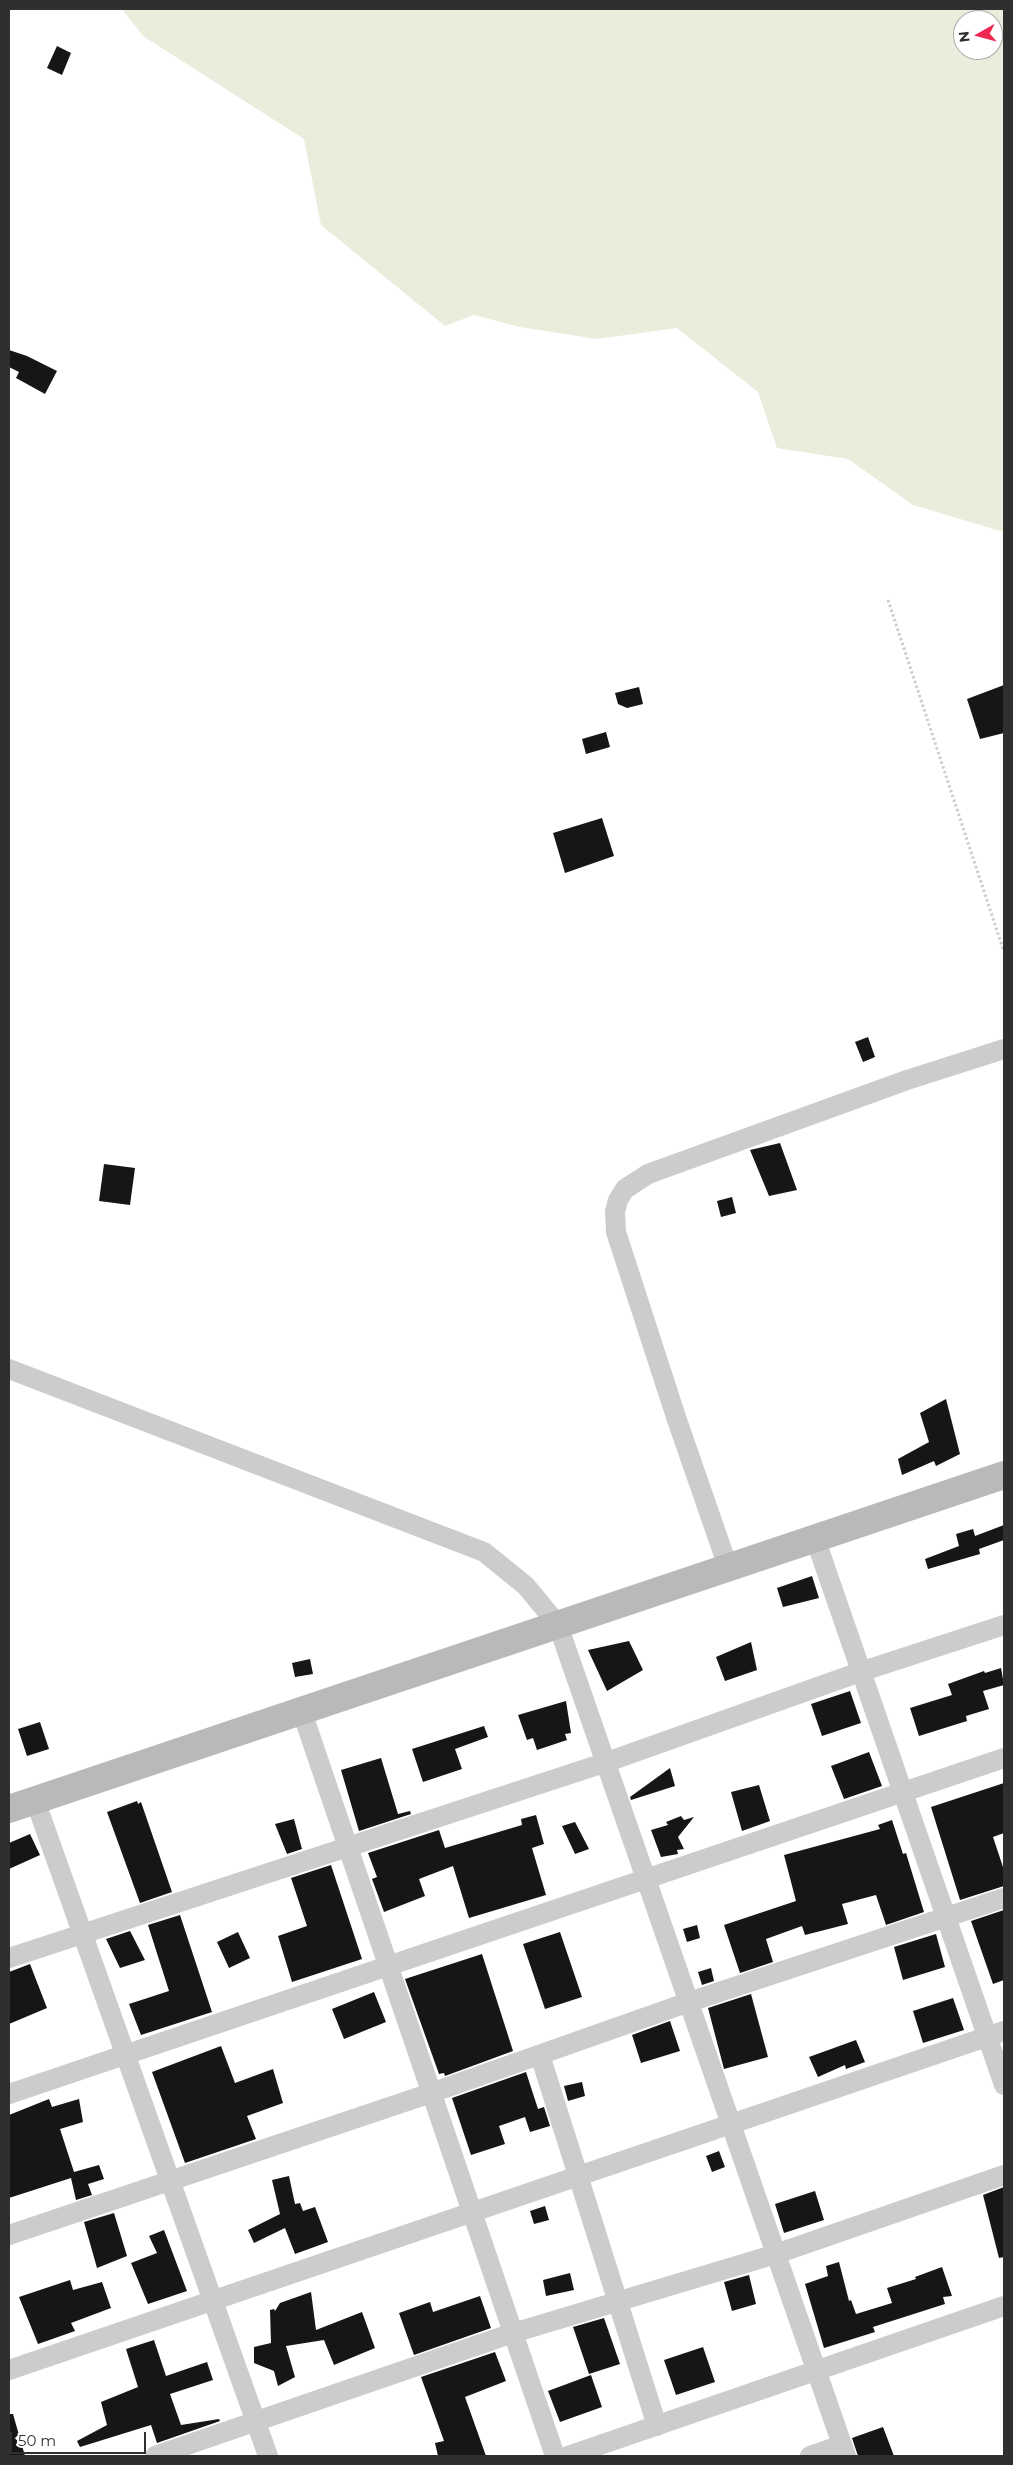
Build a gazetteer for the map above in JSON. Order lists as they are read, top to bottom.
{
  "scale_bar": "50 m",
  "north": "left"
}
